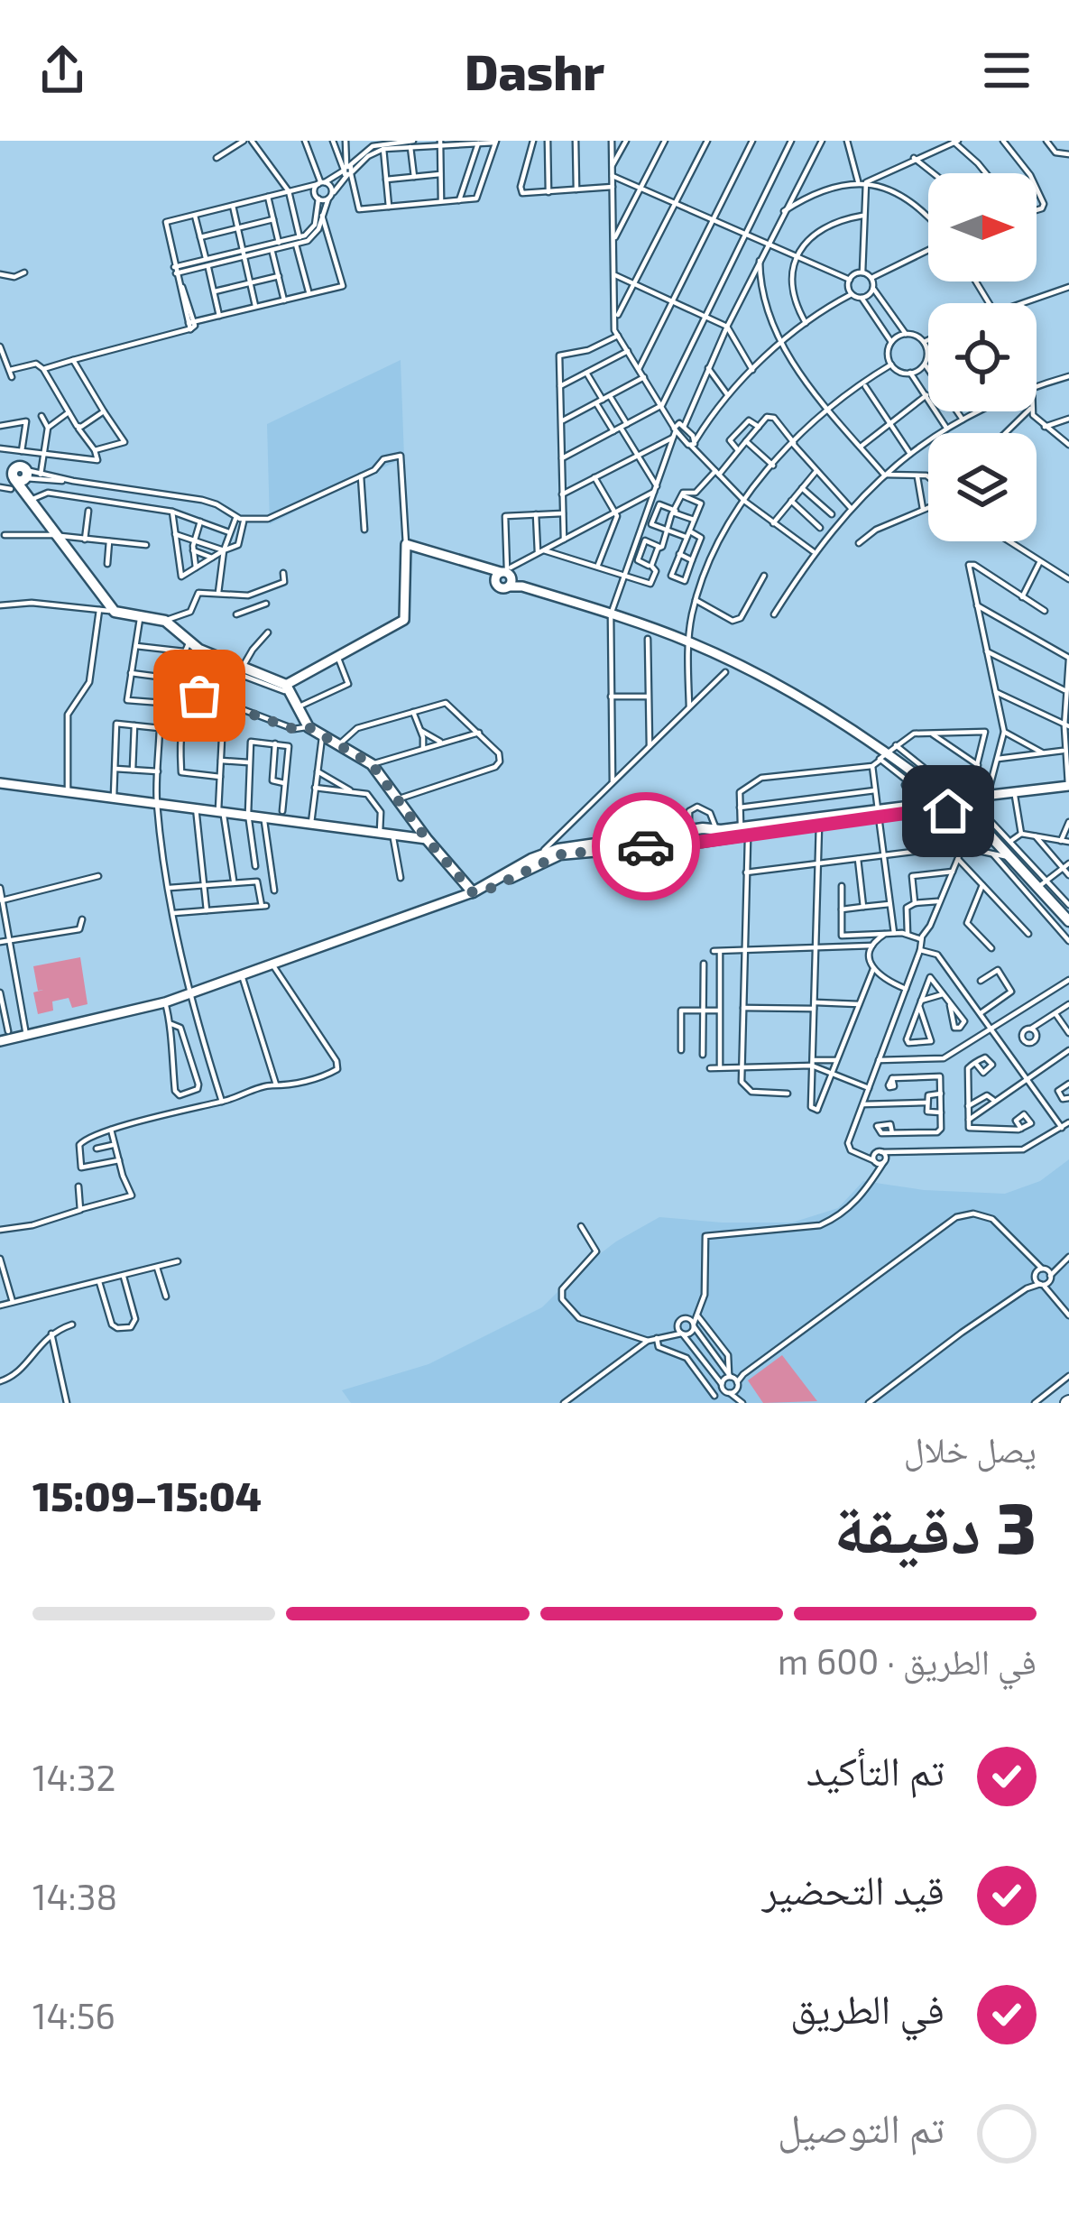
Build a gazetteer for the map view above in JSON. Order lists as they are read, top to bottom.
{
  "north": "right",
  "page": {
    "header": "Dashr",
    "heading": ["3 دقيقة", "يصل خلال", "15:04–15:09"],
    "bar": "في الطريق · 600 m",
    "list": [
      ["تم التأكيد", "14:32"],
      ["قيد التحضير", "14:38"],
      ["في الطريق", "14:56"],
      "تم التوصيل"
    ]
  }
}
